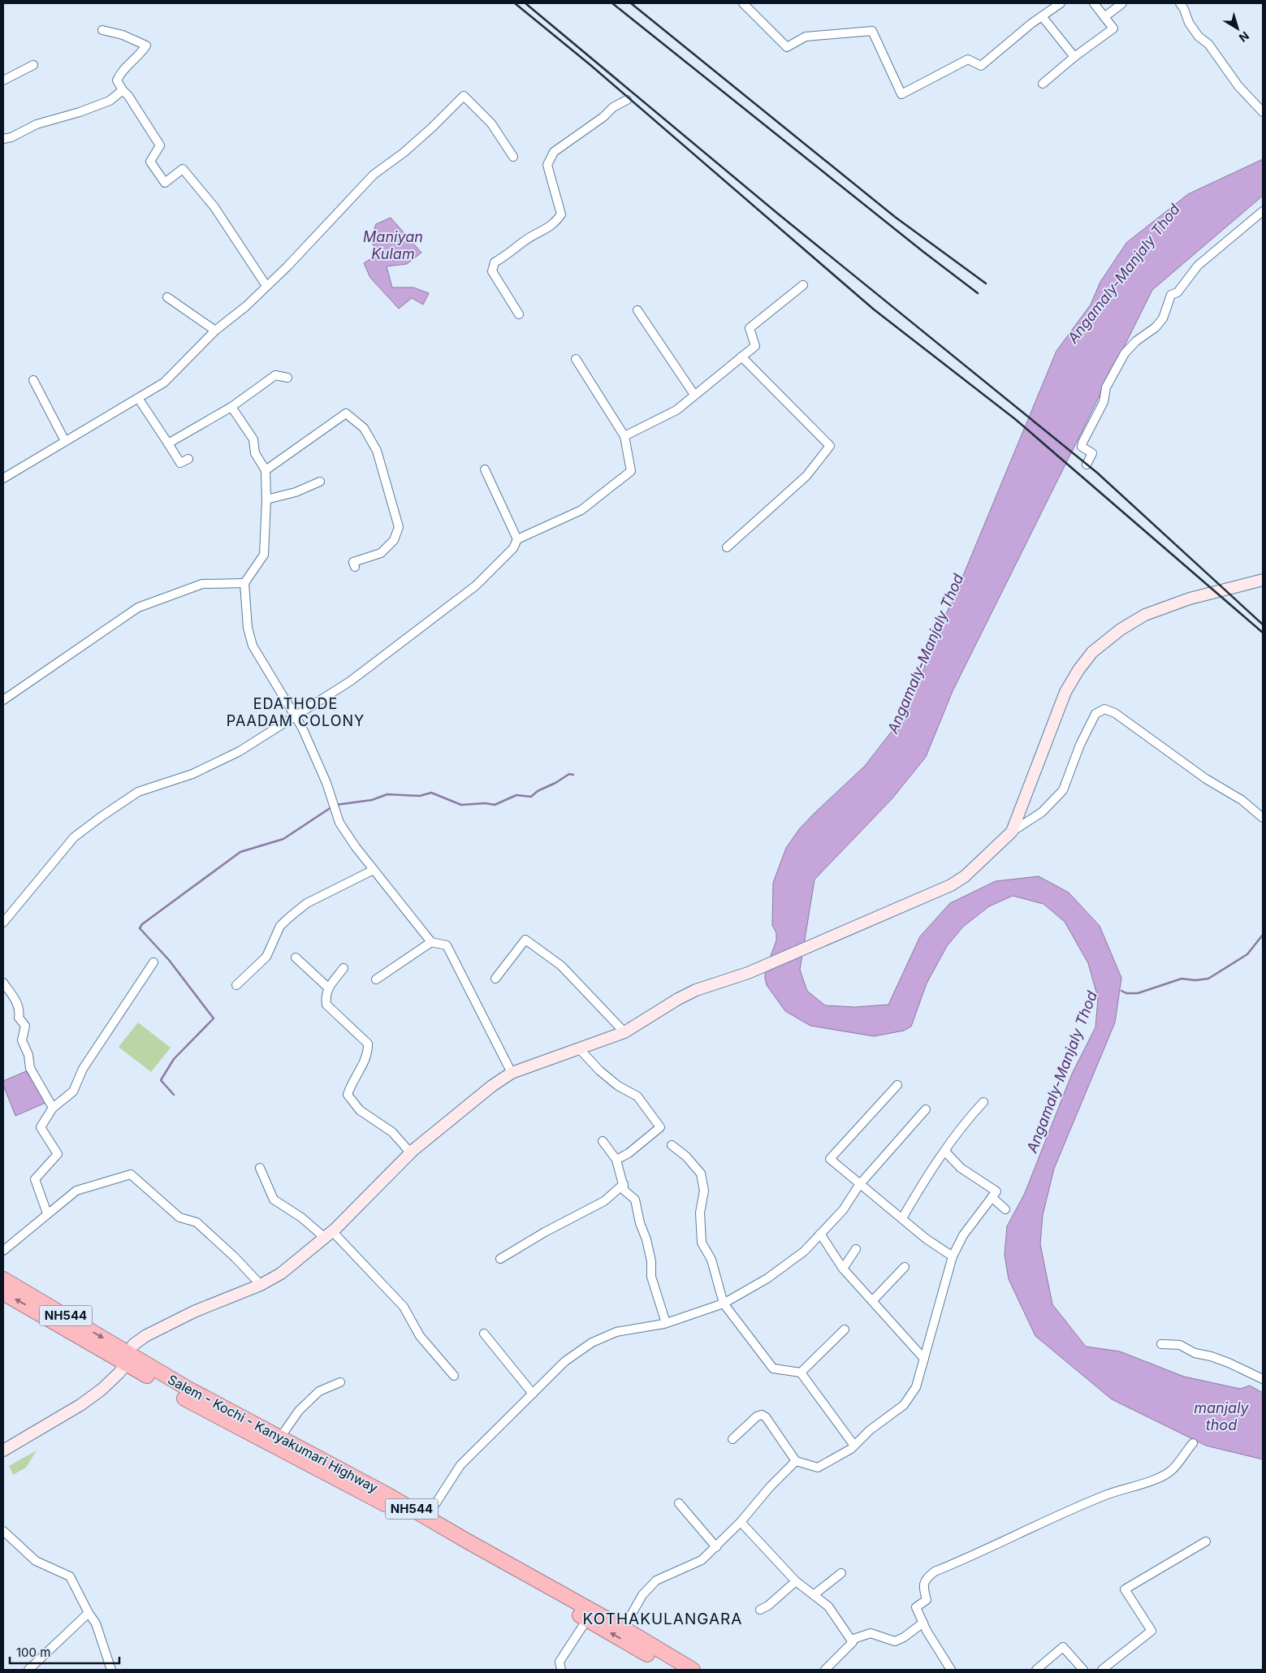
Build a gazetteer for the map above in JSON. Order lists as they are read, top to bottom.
{
  "streets": {
    "highway": ["NH544", "Salem - Kochi - Kanyakumari Highway"]
  },
  "districts": ["EDATHODE PAADAM COLONY", "KOTHAKULANGARA"],
  "water": ["Maniyan Kulam", "Angamaly-Manjaly Thod", "manjaly thod"],
  "scale_bar": "100 m",
  "north": "bottom right"
}
